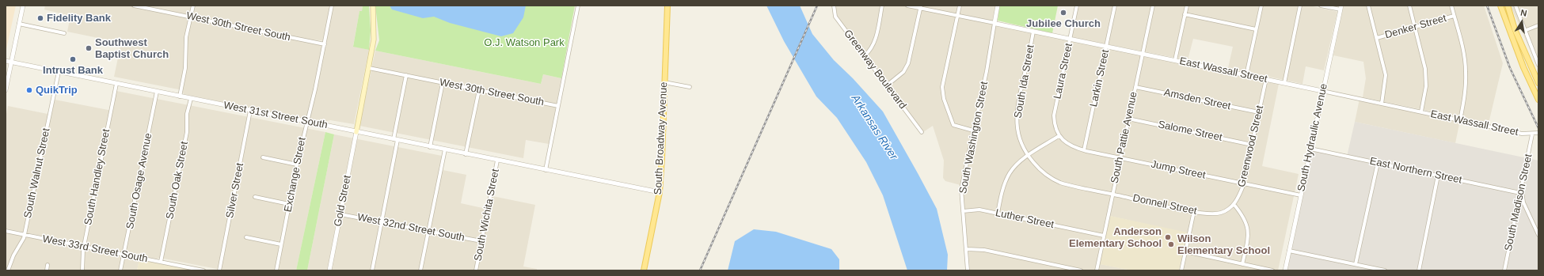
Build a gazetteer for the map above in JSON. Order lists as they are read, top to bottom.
{
  "streets": {
    "main road": ["South Broadway Avenue"],
    "street": [
      "West 30th Street South",
      "Denker Street",
      "Greenway Boulevard",
      "East Wassall Street",
      "Laura Street",
      "Larkin Street",
      "South Ida Street",
      "Amsden Street",
      "West 31st Street South",
      "Salome Street",
      "South Washington Street",
      "South Pattie Avenue",
      "South Hydraulic Avenue",
      "Greenwood Street",
      "Jump Street",
      "East Northern Street",
      "South Walnut Street",
      "Exchange Street",
      "South Handley Street",
      "South Oak Street",
      "South Osage Avenue",
      "Silver Street",
      "Gold Street",
      "South Madison Street",
      "Donnell Street",
      "South Wichita Street",
      "Luther Street",
      "West 32nd Street South",
      "West 33rd Street South"
    ]
  },
  "crossings": [
    ["West 30th Street South", "Exchange Street"],
    ["East Wassall Street", "Laura Street"],
    ["East Wassall Street", "Larkin Street"],
    ["East Wassall Street", "South Ida Street"],
    ["East Wassall Street", "South Washington Street"],
    ["East Wassall Street", "South Pattie Avenue"],
    ["East Wassall Street", "South Hydraulic Avenue"],
    ["East Wassall Street", "Greenwood Street"],
    ["East Wassall Street", "South Madison Street"],
    ["Laura Street", "Jump Street"],
    ["Larkin Street", "Jump Street"],
    ["South Ida Street", "Donnell Street"],
    ["Amsden Street", "South Pattie Avenue"],
    ["Amsden Street", "Greenwood Street"],
    ["West 31st Street South", "South Broadway Avenue"],
    ["West 31st Street South", "South Walnut Street"],
    ["West 31st Street South", "Exchange Street"],
    ["West 31st Street South", "South Handley Street"],
    ["West 31st Street South", "South Oak Street"],
    ["West 31st Street South", "South Osage Avenue"],
    ["West 31st Street South", "Silver Street"],
    ["West 31st Street South", "Gold Street"],
    ["West 31st Street South", "South Wichita Street"],
    ["Salome Street", "South Pattie Avenue"],
    ["Salome Street", "Greenwood Street"],
    ["South Washington Street", "Luther Street"],
    ["South Pattie Avenue", "Jump Street"],
    ["South Pattie Avenue", "Donnell Street"],
    ["South Pattie Avenue", "Luther Street"],
    ["South Hydraulic Avenue", "Jump Street"],
    ["South Hydraulic Avenue", "East Northern Street"],
    ["Greenwood Street", "Jump Street"],
    ["Greenwood Street", "Donnell Street"],
    ["East Northern Street", "South Madison Street"],
    ["South Walnut Street", "West 33rd Street South"],
    ["South Handley Street", "West 33rd Street South"],
    ["South Oak Street", "West 33rd Street South"],
    ["South Osage Avenue", "West 33rd Street South"],
    ["Gold Street", "West 32nd Street South"],
    ["South Wichita Street", "West 32nd Street South"]
  ],
  "water": ["Arkansas River"],
  "parks": ["O.J. Watson Park"],
  "places": [
    "Jubilee Church",
    "Fidelity Bank",
    "Southwest Baptist Church",
    "Intrust Bank",
    "QuikTrip",
    "Anderson Elementary School",
    "Wilson Elementary School"
  ],
  "north": "top"
}
